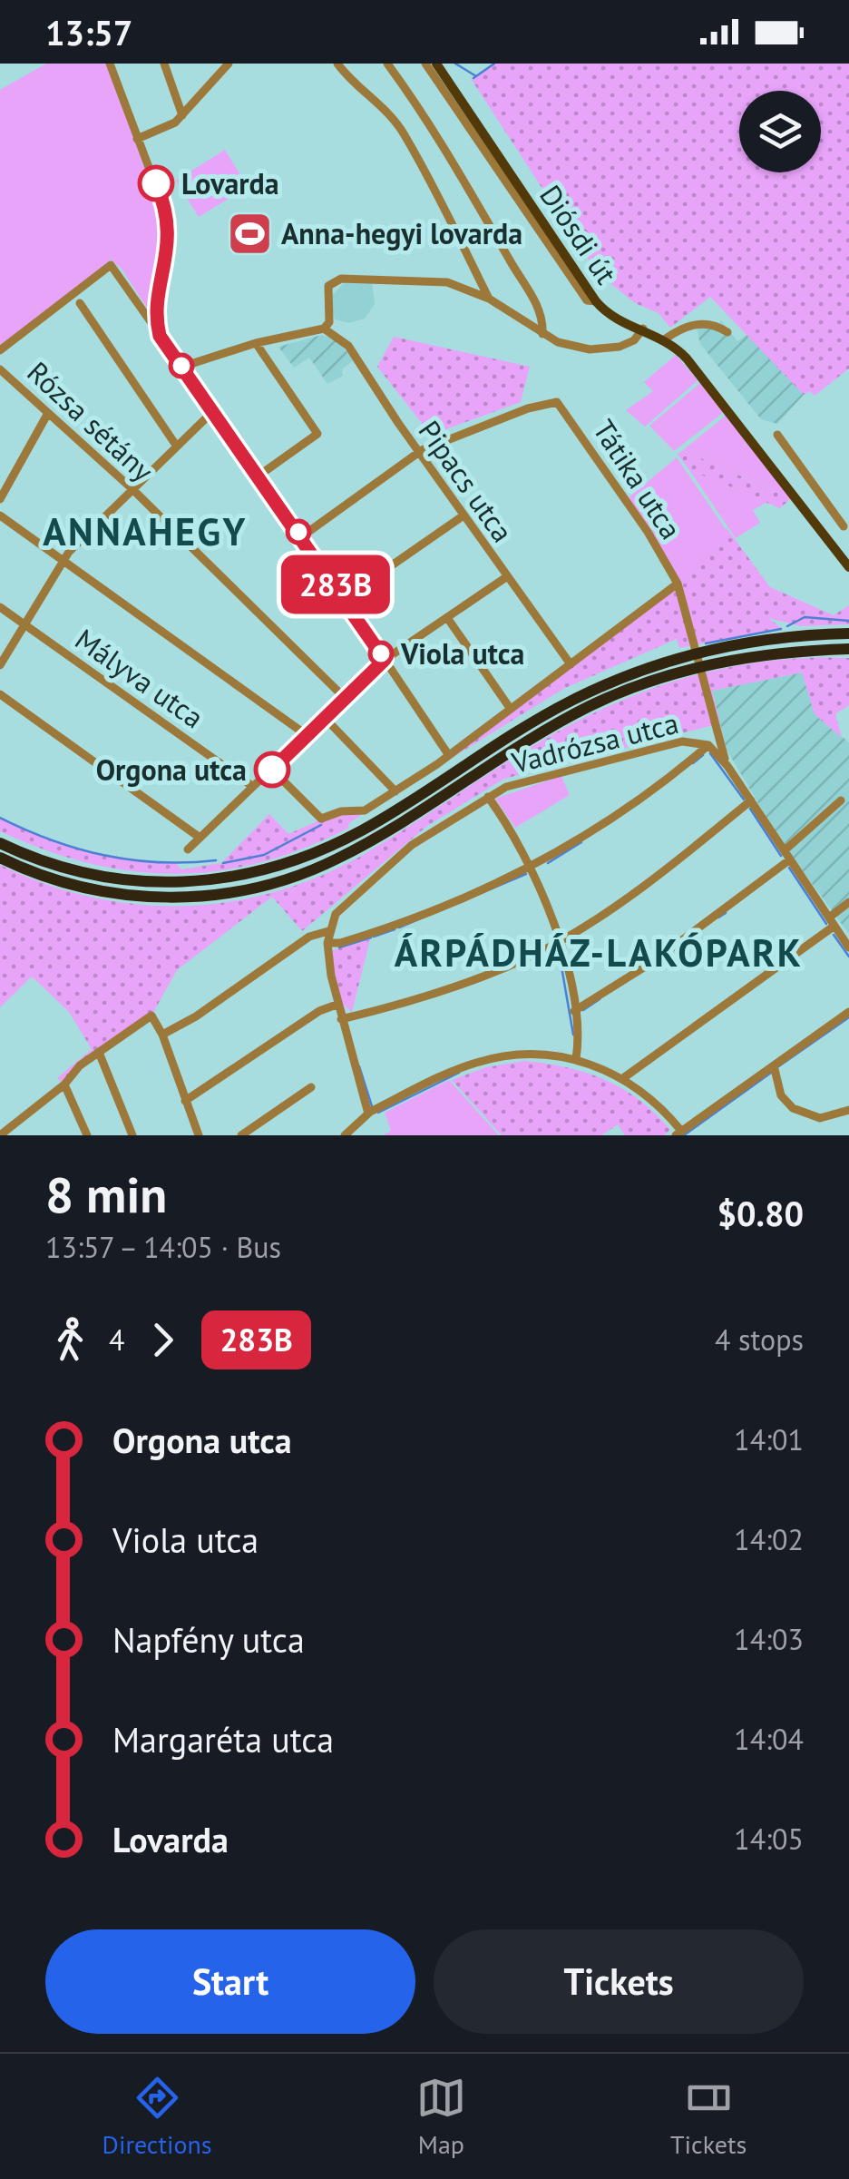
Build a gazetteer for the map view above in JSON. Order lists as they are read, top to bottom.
{
  "streets": {
    "main road": ["Diósdi út"],
    "street": [
      "Rózsa sétány",
      "Tátika utca",
      "Pipacs utca",
      "Mályva utca",
      "Vadrózsa utca"
    ]
  },
  "crossings": [
    ["Tátika utca", "Pipacs utca"],
    ["Tátika utca", "Vadrózsa utca"]
  ],
  "districts": ["ANNAHEGY", "ÁRPÁDHÁZ-LAKÓPARK"],
  "places": {
    "other": ["Lovarda", "Viola utca", "Orgona utca"],
    "sports": ["Anna-hegyi lovarda"]
  },
  "lines": ["bus line 283B"],
  "page": {
    "status": "13:57",
    "on_map": "283B",
    "heading": ["8 min", "13:57 – 14:05 · Bus", "$0.80"],
    "legs": ["4", "283B", "4 stops"],
    "list": [
      {
        "name": "Orgona utca",
        "value": "14:01"
      },
      {
        "name": "Viola utca",
        "value": "14:02"
      },
      {
        "name": "Napfény utca",
        "value": "14:03"
      },
      {
        "name": "Margaréta utca",
        "value": "14:04"
      },
      {
        "name": "Lovarda",
        "value": "14:05"
      }
    ],
    "buttons": ["Start", "Tickets"],
    "tabs": ["Directions", "Map", "Tickets"]
  }
}
